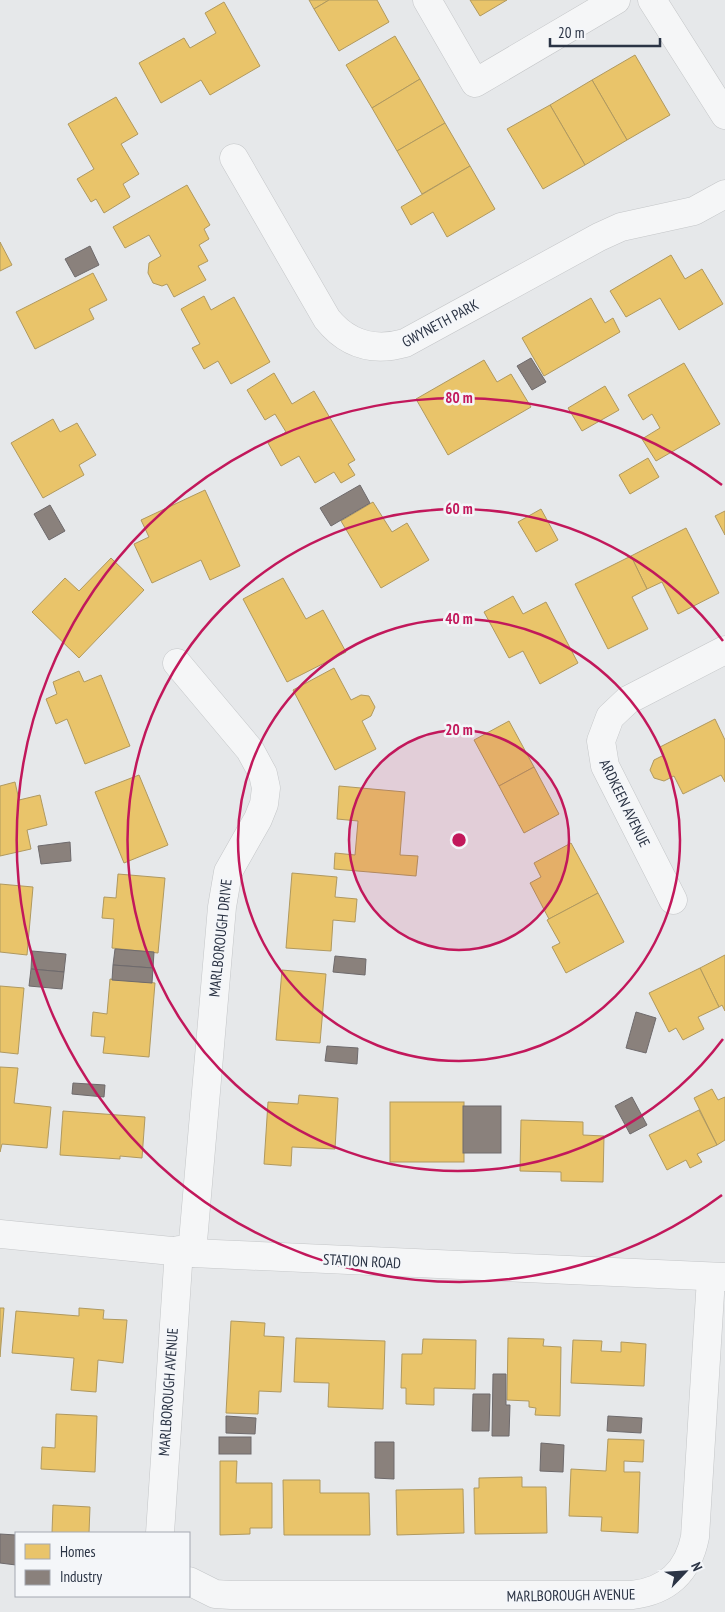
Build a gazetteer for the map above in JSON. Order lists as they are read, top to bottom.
{
  "streets": {
    "street": [
      "GWYNETH PARK",
      "ARDKEEN AVENUE",
      "MARLBOROUGH DRIVE",
      "STATION ROAD",
      "MARLBOROUGH AVENUE"
    ]
  },
  "crossings": [
    ["MARLBOROUGH DRIVE", "STATION ROAD"],
    ["MARLBOROUGH DRIVE", "MARLBOROUGH AVENUE"],
    ["STATION ROAD", "MARLBOROUGH AVENUE"]
  ],
  "legend": ["Homes", "Industry"],
  "scale_bar": "20 m",
  "north": "top right",
  "rings": [
    "80 m",
    "60 m",
    "40 m",
    "20 m"
  ]
}
